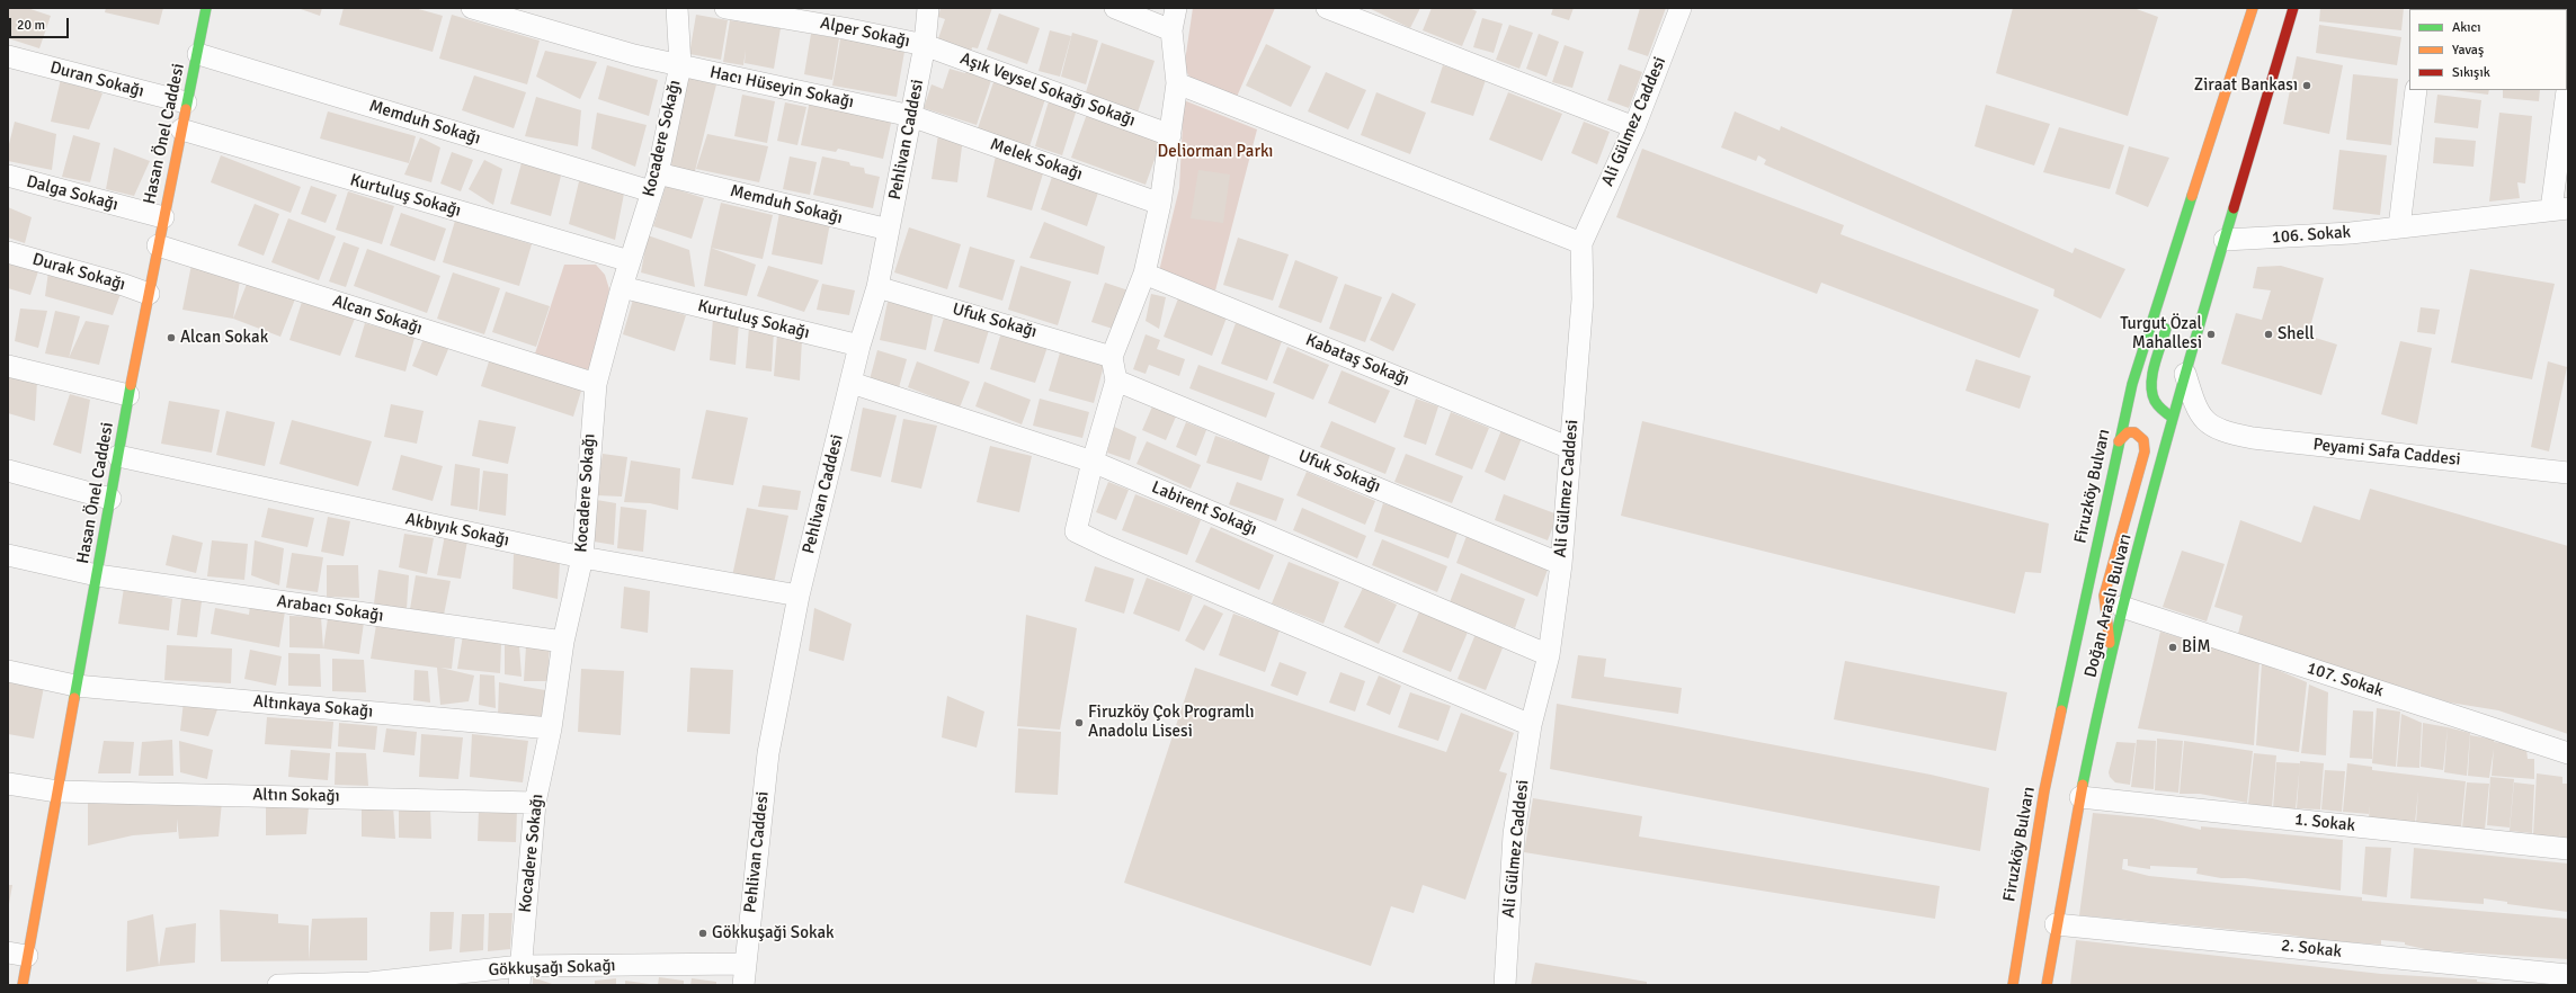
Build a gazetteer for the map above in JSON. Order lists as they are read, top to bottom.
{
  "streets": {
    "main road": ["Hasan Önel Caddesi", "Firuzköy Bulvarı", "Doğan Araslı Bulvarı"],
    "street": [
      "Alper Sokağı",
      "Duran Sokağı",
      "Hacı Hüseyin Sokağı",
      "Aşık Veysel Sokağı Sokağı",
      "Ali Gülmez Caddesi",
      "Memduh Sokağı",
      "Kocadere Sokağı",
      "Pehlivan Caddesi",
      "Melek Sokağı",
      "Dalga Sokağı",
      "Kurtuluş Sokağı",
      "106. Sokak",
      "Durak Sokağı",
      "Alcan Sokağı",
      "Ufuk Sokağı",
      "Kabataş Sokağı",
      "Peyami Safa Caddesi",
      "Labirent Sokağı",
      "Akbıyık Sokağı",
      "Arabacı Sokağı",
      "107. Sokak",
      "Altınkaya Sokağı",
      "Altın Sokağı",
      "1. Sokak",
      "2. Sokak",
      "Gökkuşağı Sokağı"
    ]
  },
  "crossings": [
    ["Alper Sokağı", "Aşık Veysel Sokağı Sokağı"],
    ["Alper Sokağı", "Pehlivan Caddesi"],
    ["Duran Sokağı", "Hasan Önel Caddesi"],
    ["Hacı Hüseyin Sokağı", "Kocadere Sokağı"],
    ["Hacı Hüseyin Sokağı", "Pehlivan Caddesi"],
    ["Hacı Hüseyin Sokağı", "Melek Sokağı"],
    ["Aşık Veysel Sokağı Sokağı", "Pehlivan Caddesi"],
    ["Ali Gülmez Caddesi", "Ufuk Sokağı"],
    ["Ali Gülmez Caddesi", "Kabataş Sokağı"],
    ["Ali Gülmez Caddesi", "Labirent Sokağı"],
    ["Memduh Sokağı", "Hasan Önel Caddesi"],
    ["Memduh Sokağı", "Kocadere Sokağı"],
    ["Memduh Sokağı", "Pehlivan Caddesi"],
    ["Hasan Önel Caddesi", "Dalga Sokağı"],
    ["Hasan Önel Caddesi", "Kurtuluş Sokağı"],
    ["Hasan Önel Caddesi", "Durak Sokağı"],
    ["Hasan Önel Caddesi", "Alcan Sokağı"],
    ["Hasan Önel Caddesi", "Akbıyık Sokağı"],
    ["Hasan Önel Caddesi", "Arabacı Sokağı"],
    ["Hasan Önel Caddesi", "Altınkaya Sokağı"],
    ["Hasan Önel Caddesi", "Altın Sokağı"],
    ["Kocadere Sokağı", "Kurtuluş Sokağı"],
    ["Kocadere Sokağı", "Alcan Sokağı"],
    ["Kocadere Sokağı", "Akbıyık Sokağı"],
    ["Kocadere Sokağı", "Arabacı Sokağı"],
    ["Kocadere Sokağı", "Altınkaya Sokağı"],
    ["Kocadere Sokağı", "Altın Sokağı"],
    ["Kocadere Sokağı", "Gökkuşağı Sokağı"],
    ["Pehlivan Caddesi", "Melek Sokağı"],
    ["Pehlivan Caddesi", "Kurtuluş Sokağı"],
    ["Pehlivan Caddesi", "Ufuk Sokağı"],
    ["Pehlivan Caddesi", "Labirent Sokağı"],
    ["Pehlivan Caddesi", "Akbıyık Sokağı"],
    ["Pehlivan Caddesi", "Gökkuşağı Sokağı"],
    ["106. Sokak", "Doğan Araslı Bulvarı"],
    ["Doğan Araslı Bulvarı", "107. Sokak"],
    ["Doğan Araslı Bulvarı", "1. Sokak"],
    ["Doğan Araslı Bulvarı", "2. Sokak"]
  ],
  "parks": ["Deliorman Parkı"],
  "places": [
    "Ziraat Bankası",
    "Turgut Özal Mahallesi",
    "Shell",
    "Alcan Sokak",
    "BİM",
    "Firuzköy Çok Programlı Anadolu Lisesi",
    "Gökkuşaği Sokak"
  ],
  "legend": ["Akıcı", "Yavaş", "Sıkışık"],
  "scale_bar": "20 m"
}
